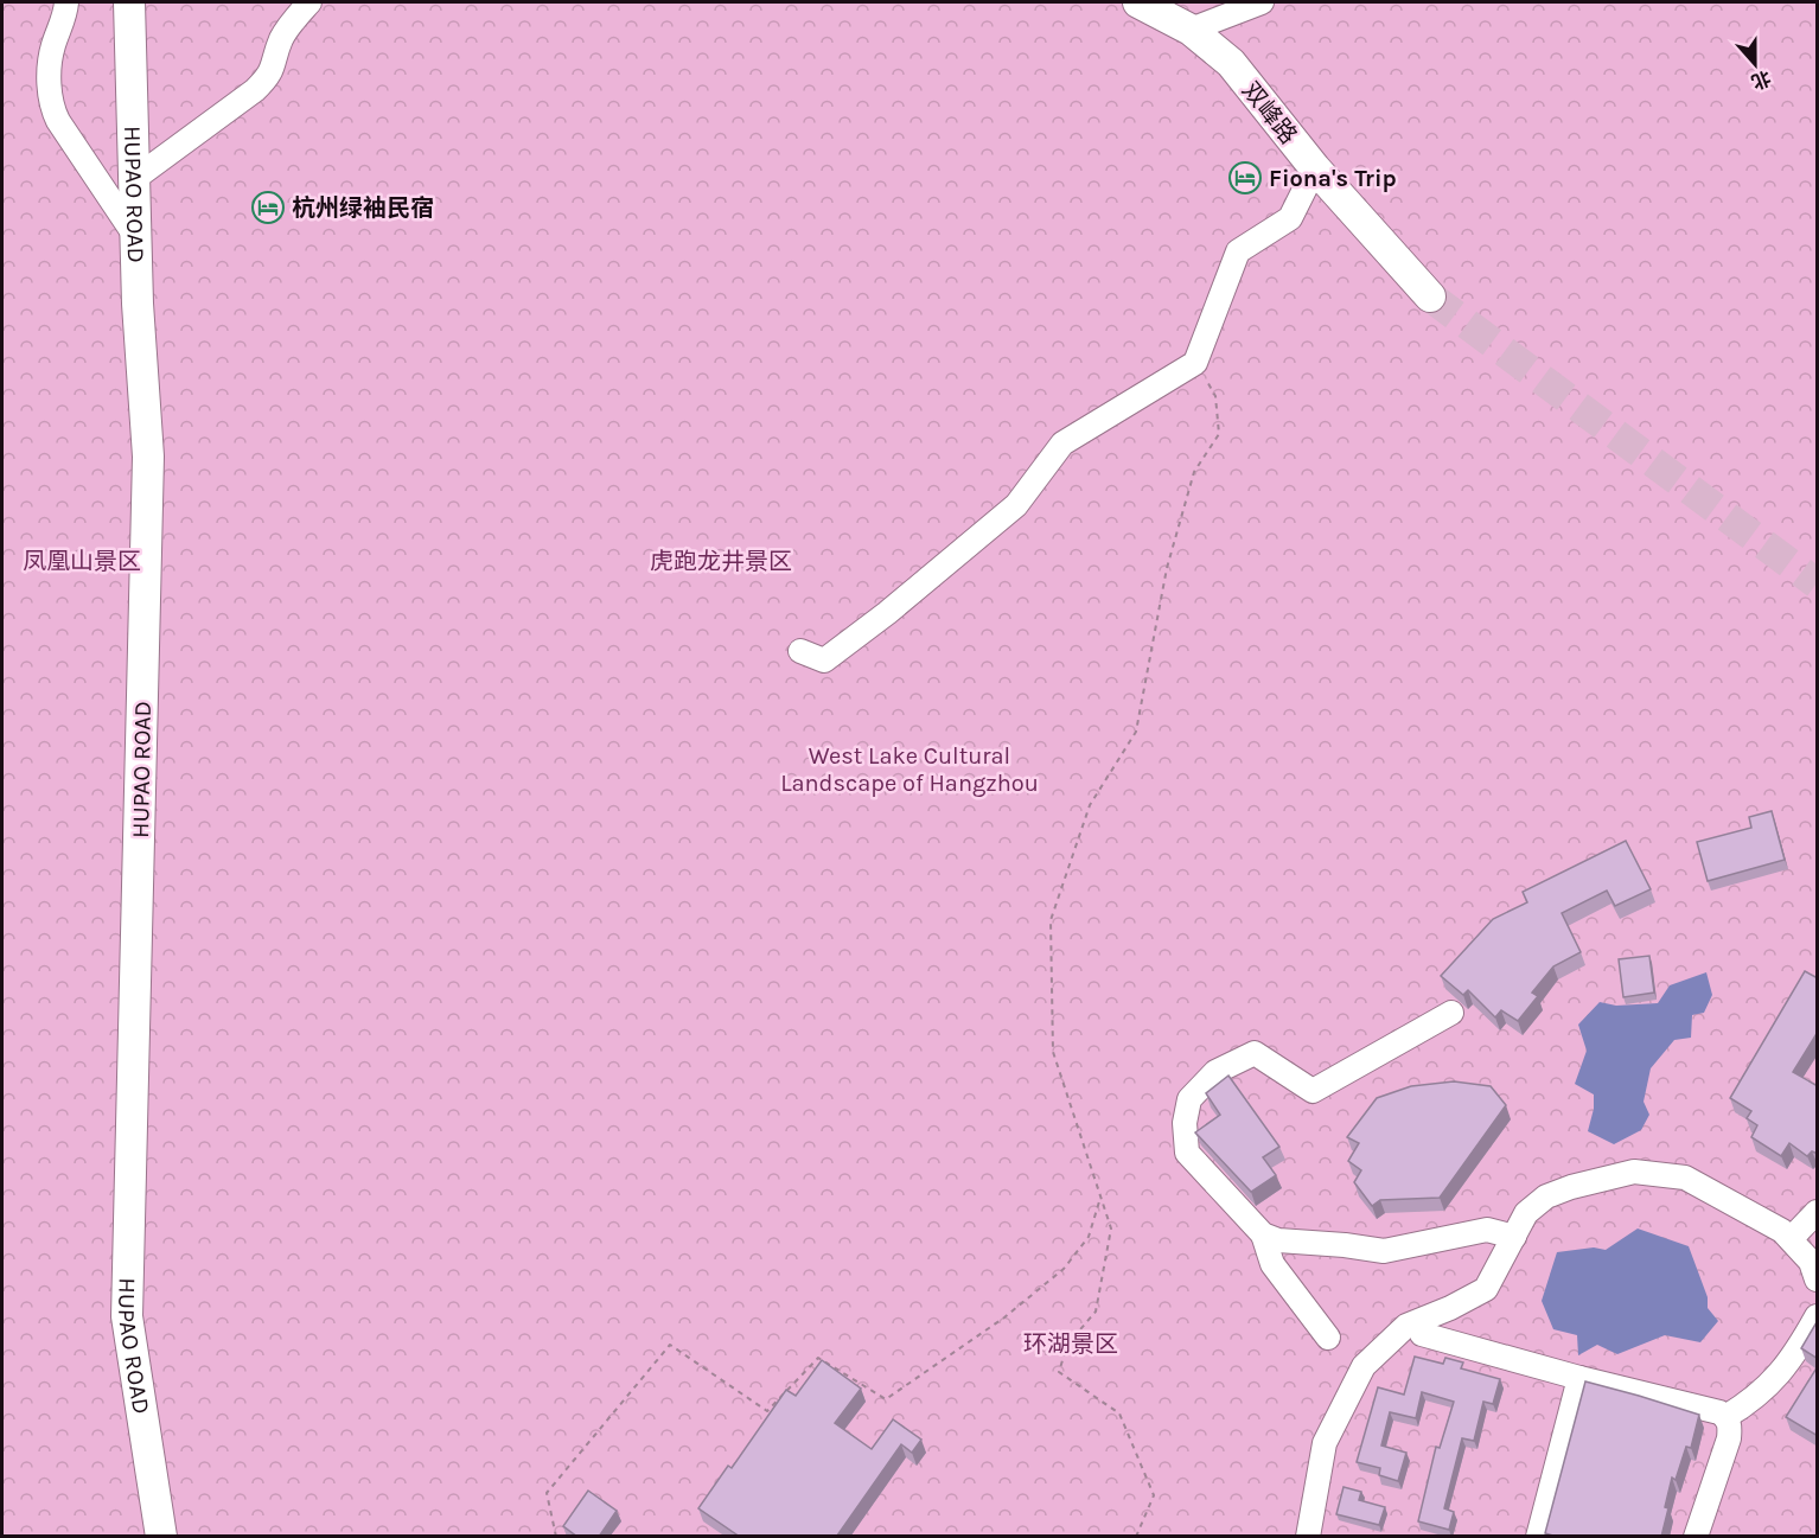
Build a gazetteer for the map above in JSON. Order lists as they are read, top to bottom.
{
  "streets": {
    "main road": ["双峰路", "HUPAO ROAD"]
  },
  "parks": [
    "凤凰山景区",
    "虎跑龙井景区",
    "West Lake Cultural Landscape of Hangzhou",
    "环湖景区"
  ],
  "places": {
    "hotel": ["Fiona's Trip", "杭州绿袖民宿"]
  },
  "north": "bottom"
}
